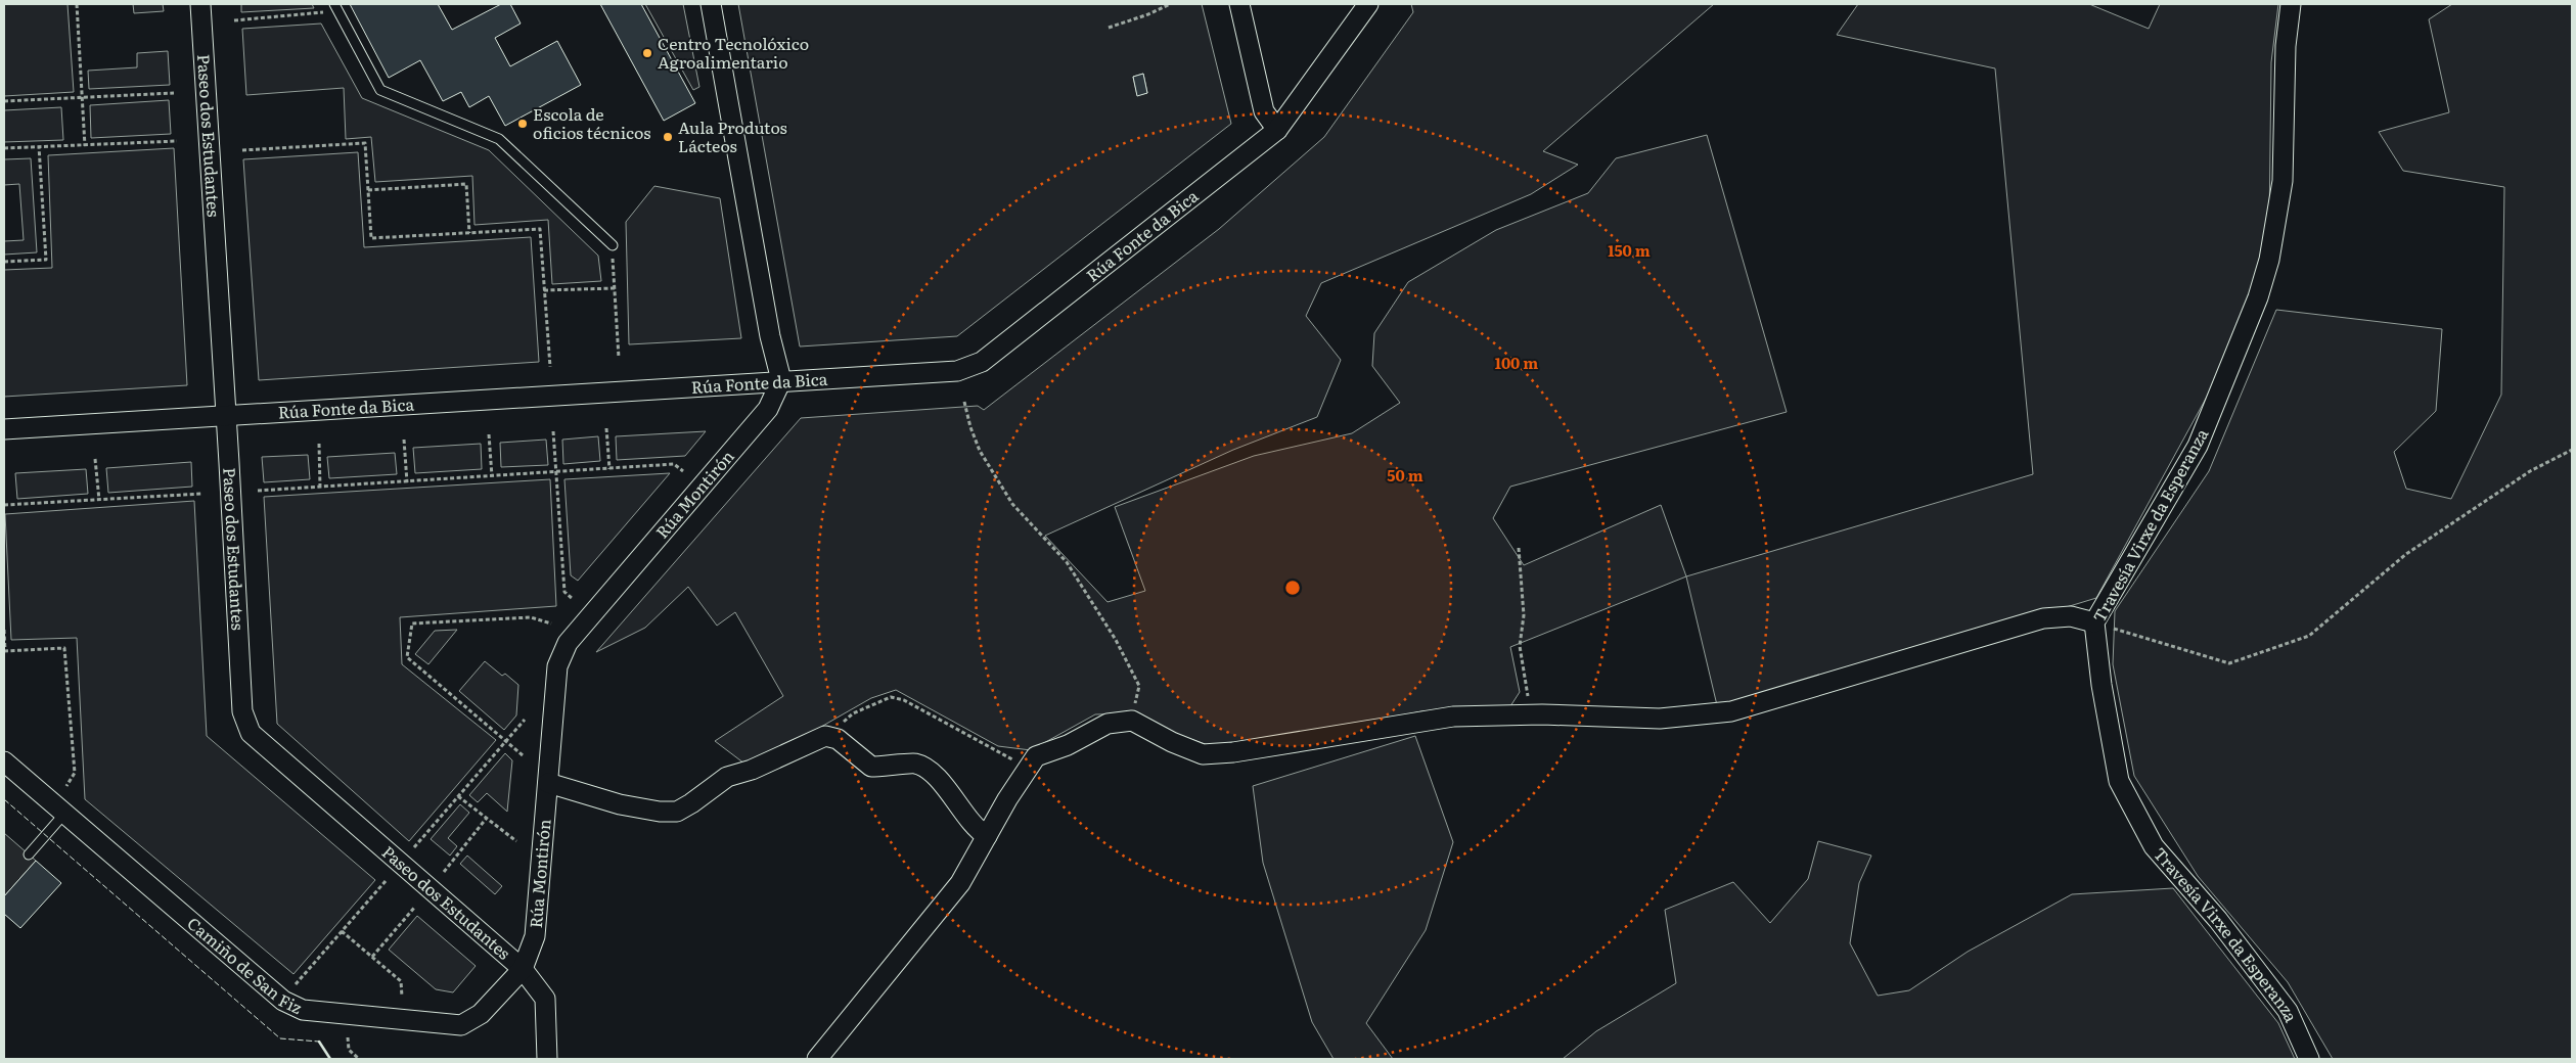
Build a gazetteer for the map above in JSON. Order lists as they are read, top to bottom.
{
  "streets": {
    "street": [
      "Paseo dos Estudantes",
      "Rúa Fonte da Bica",
      "Rúa Montirón",
      "Travesía Virxe da Esperanza",
      "Camiño de San Fiz"
    ]
  },
  "crossings": [
    ["Paseo dos Estudantes", "Rúa Fonte da Bica"],
    ["Paseo dos Estudantes", "Rúa Montirón"],
    ["Paseo dos Estudantes", "Camiño de San Fiz"],
    ["Rúa Fonte da Bica", "Rúa Montirón"],
    ["Rúa Montirón", "Camiño de San Fiz"]
  ],
  "places": ["Centro Tecnolóxico Agroalimentario", "Escola de oficios técnicos", "Aula Produtos Lácteos"],
  "rings": ["150 m", "100 m", "50 m"]
}
